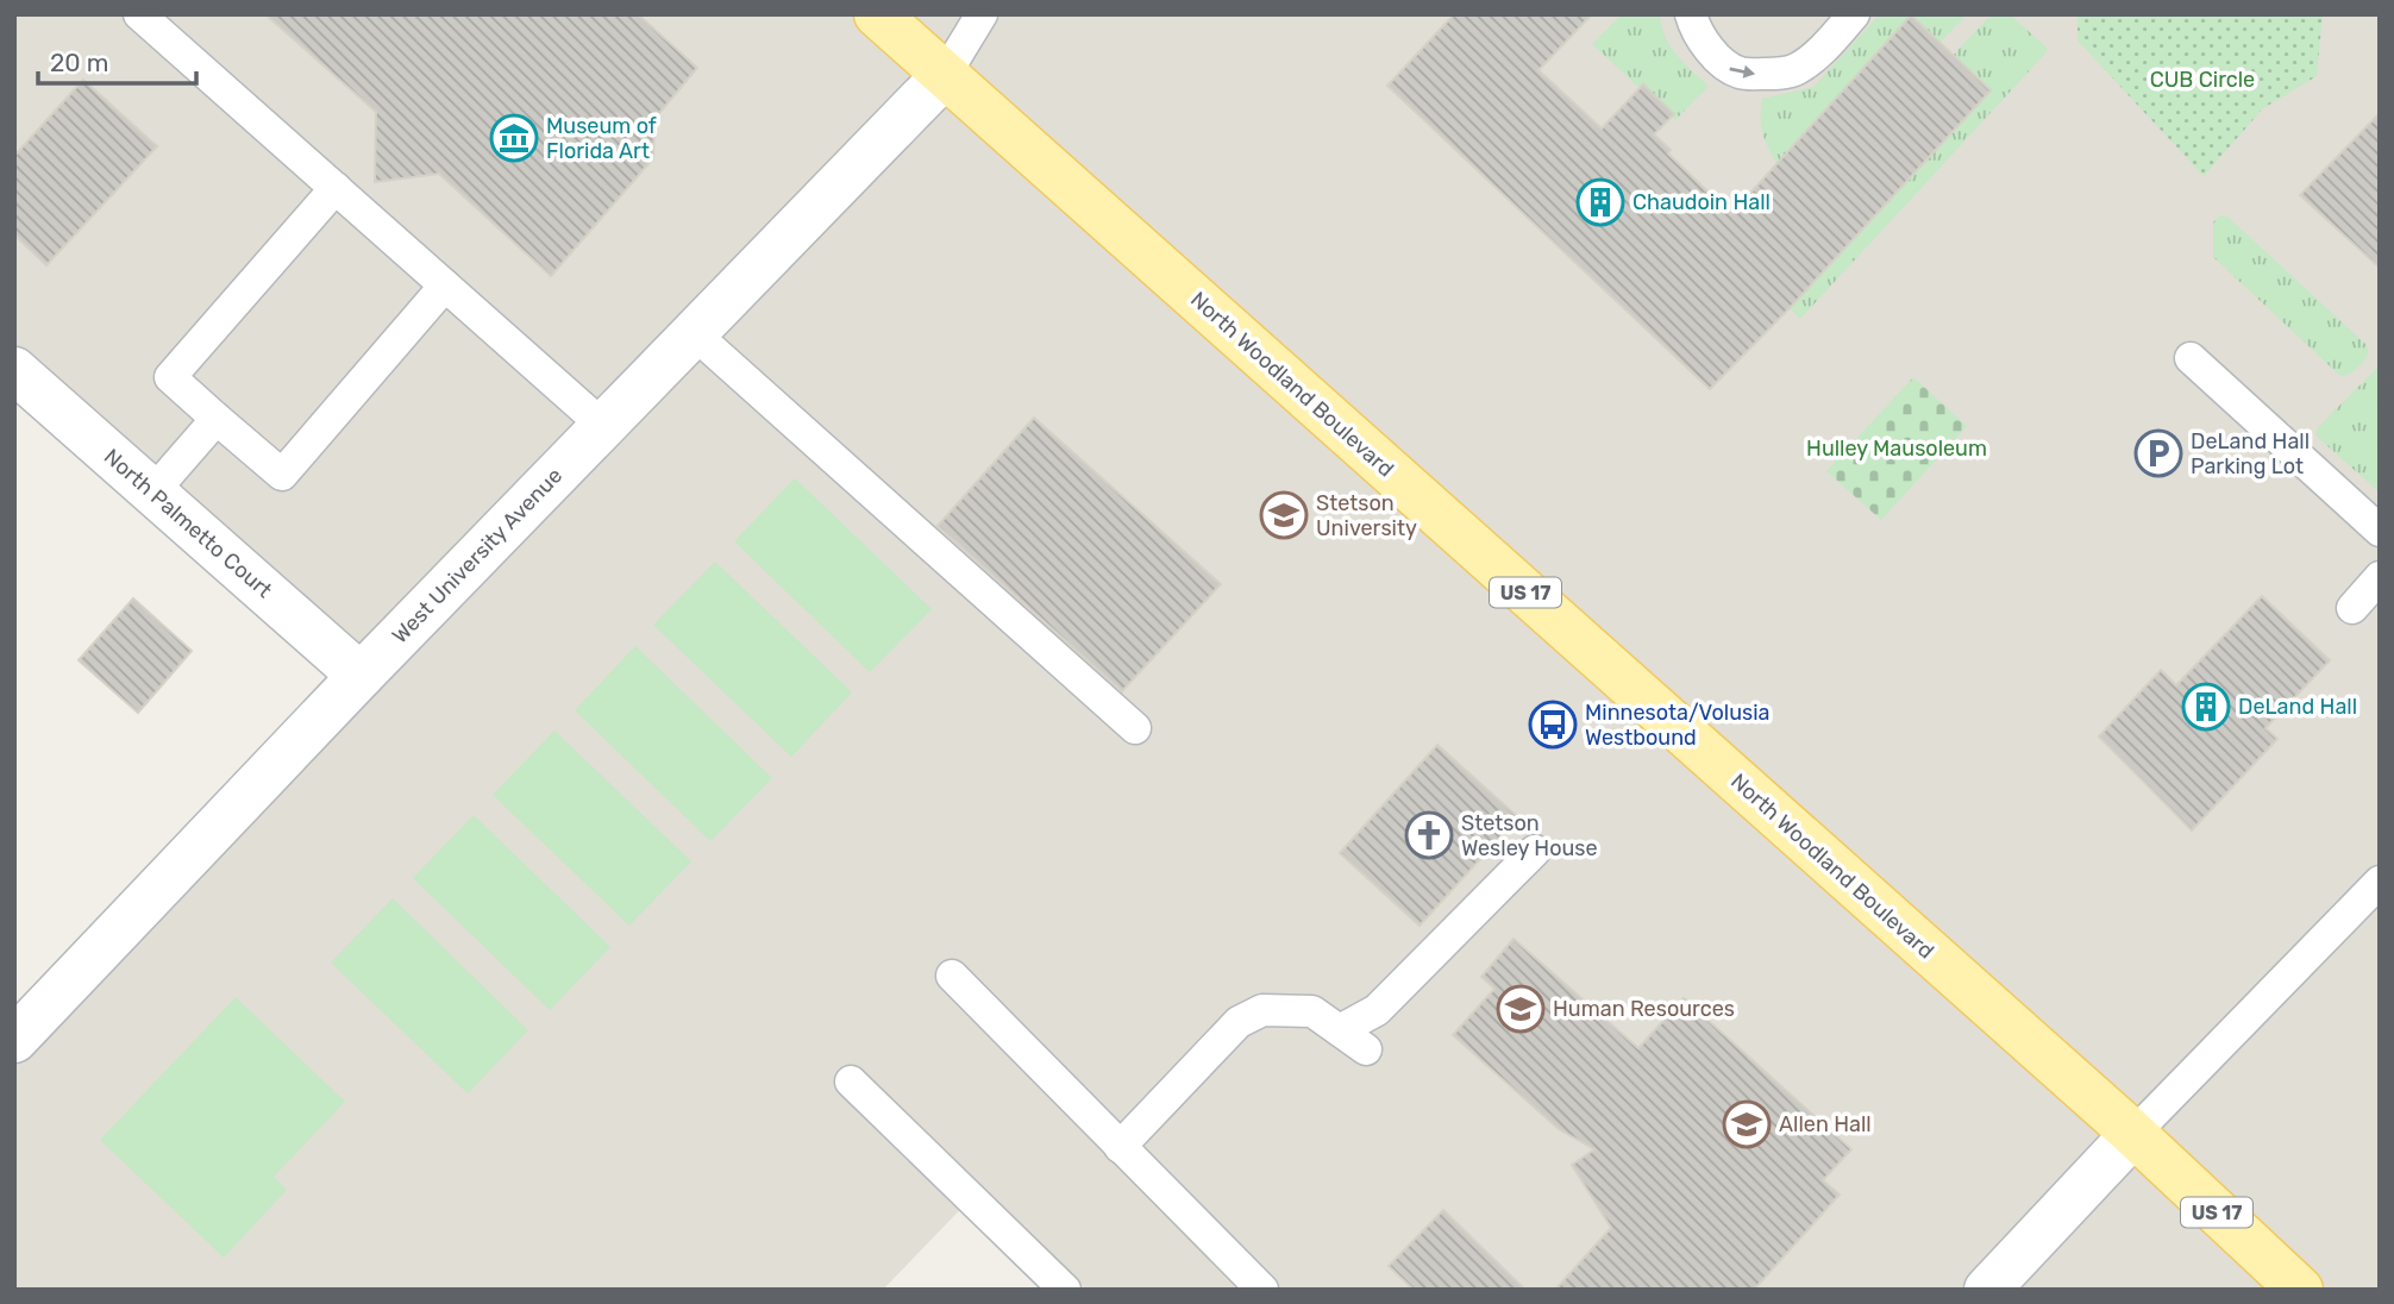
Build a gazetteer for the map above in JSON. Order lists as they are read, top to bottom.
{
  "streets": {
    "main road": ["North Woodland Boulevard", "US 17"],
    "street": ["North Palmetto Court", "West University Avenue"]
  },
  "crossings": [
    ["North Woodland Boulevard", "West University Avenue"],
    ["North Palmetto Court", "West University Avenue"]
  ],
  "parks": ["CUB Circle", "Hulley Mausoleum"],
  "places": {
    "museum": ["Museum of Florida Art"],
    "building": ["Chaudoin Hall", "DeLand Hall"],
    "parking": ["DeLand Hall Parking Lot"],
    "school or university": ["Stetson University", "Human Resources", "Allen Hall"],
    "bus stop": ["Minnesota/Volusia Westbound"],
    "church": ["Stetson Wesley House"]
  },
  "scale_bar": "20 m"
}
